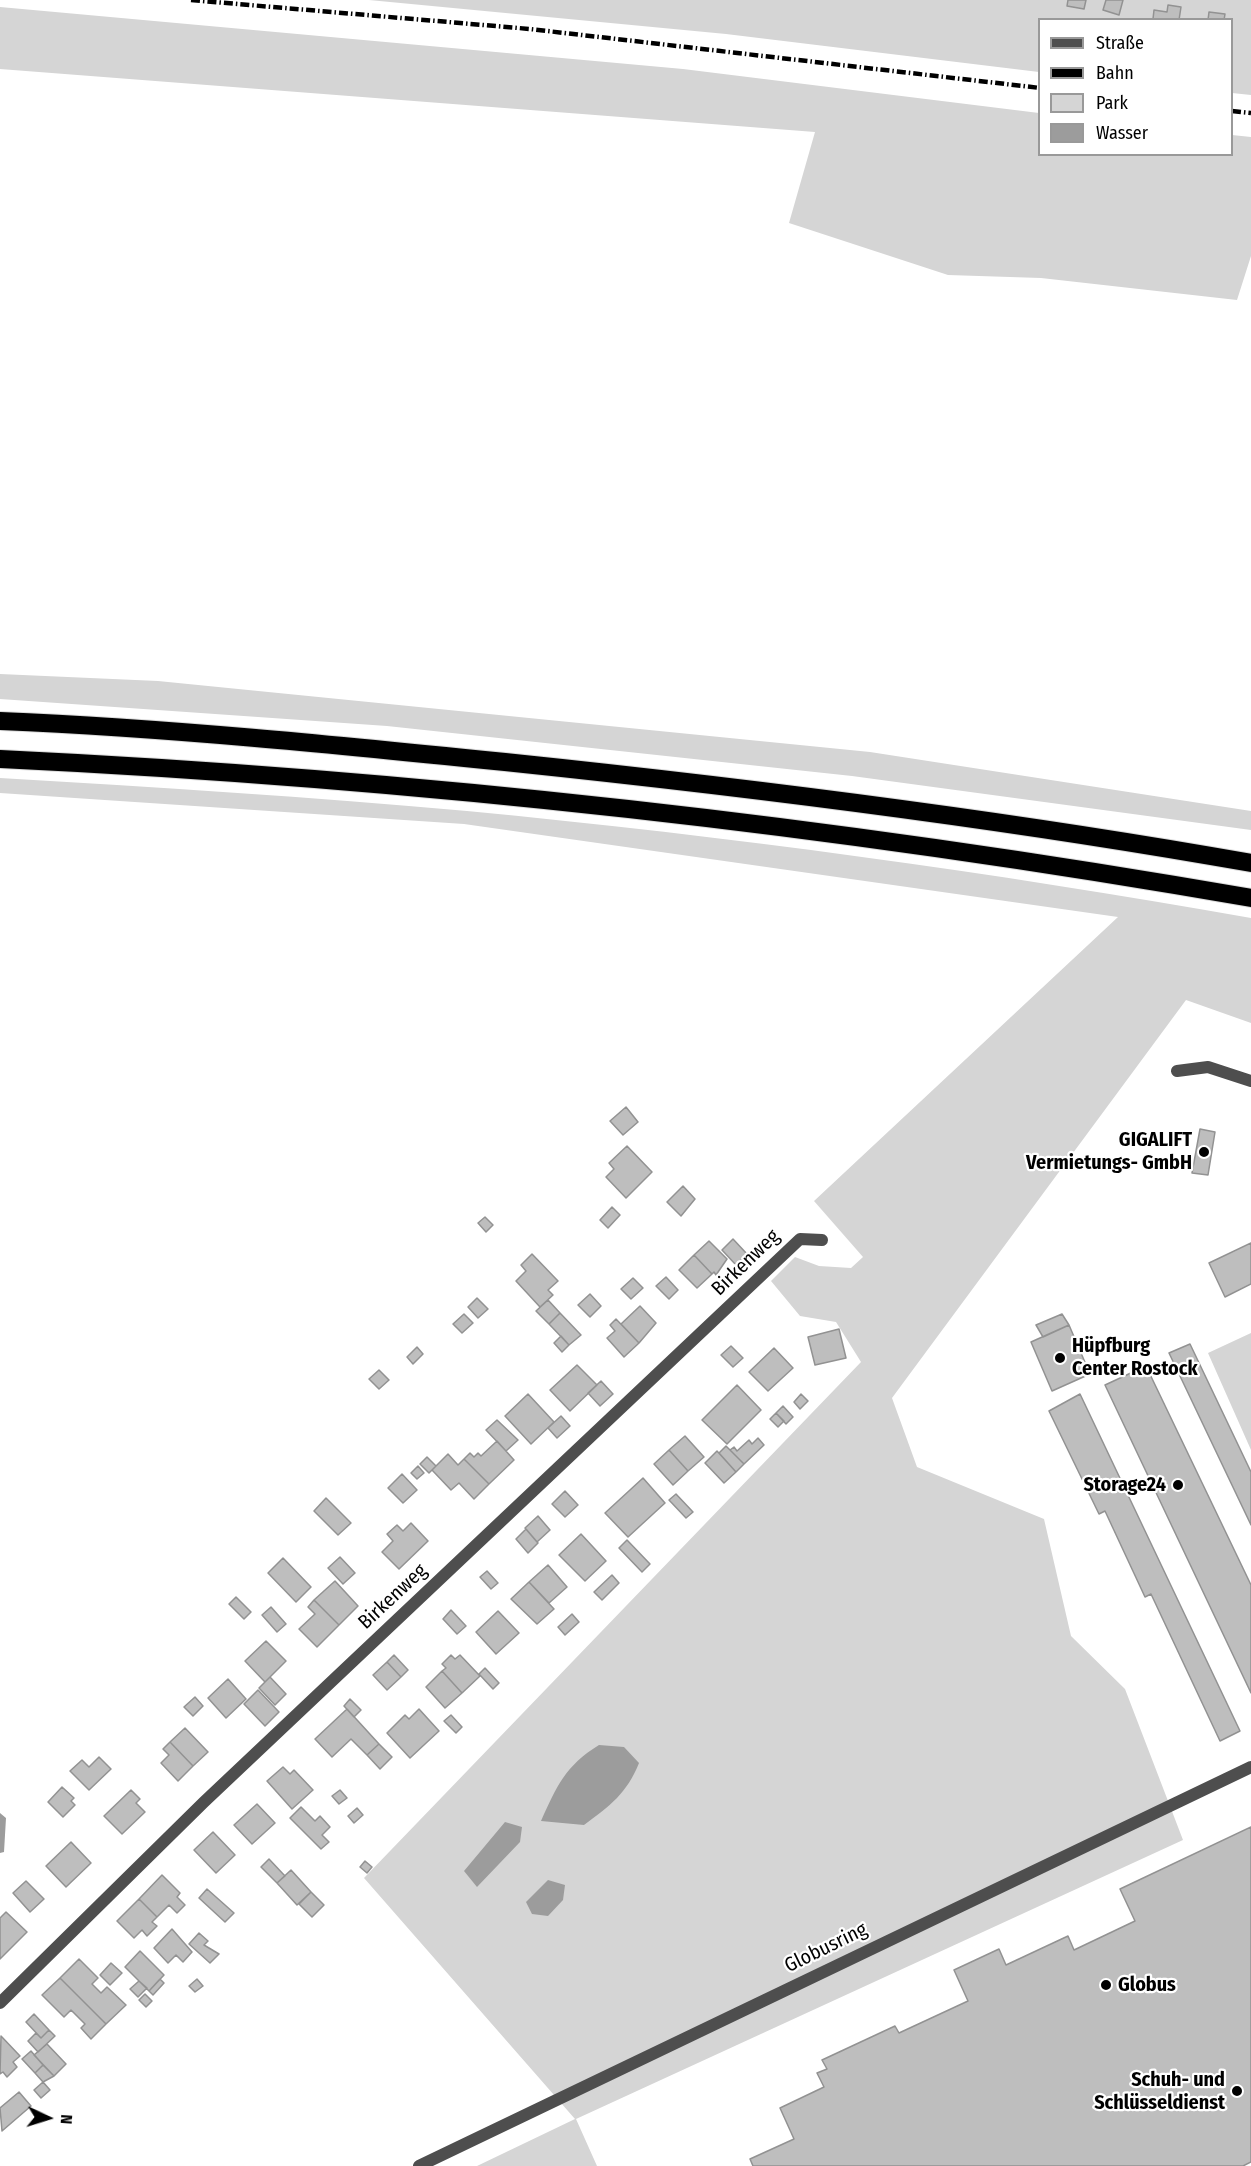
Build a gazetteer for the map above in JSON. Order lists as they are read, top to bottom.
{
  "streets": {
    "street": ["Birkenweg", "Globusring"]
  },
  "places": [
    "GIGALIFT Vermietungs- GmbH",
    "Hüpfburg Center Rostock",
    "Storage24",
    "Globus",
    "Schuh- und Schlüsseldienst"
  ],
  "legend": [
    "Straße",
    "Bahn",
    "Park",
    "Wasser"
  ],
  "north": "right"
}
